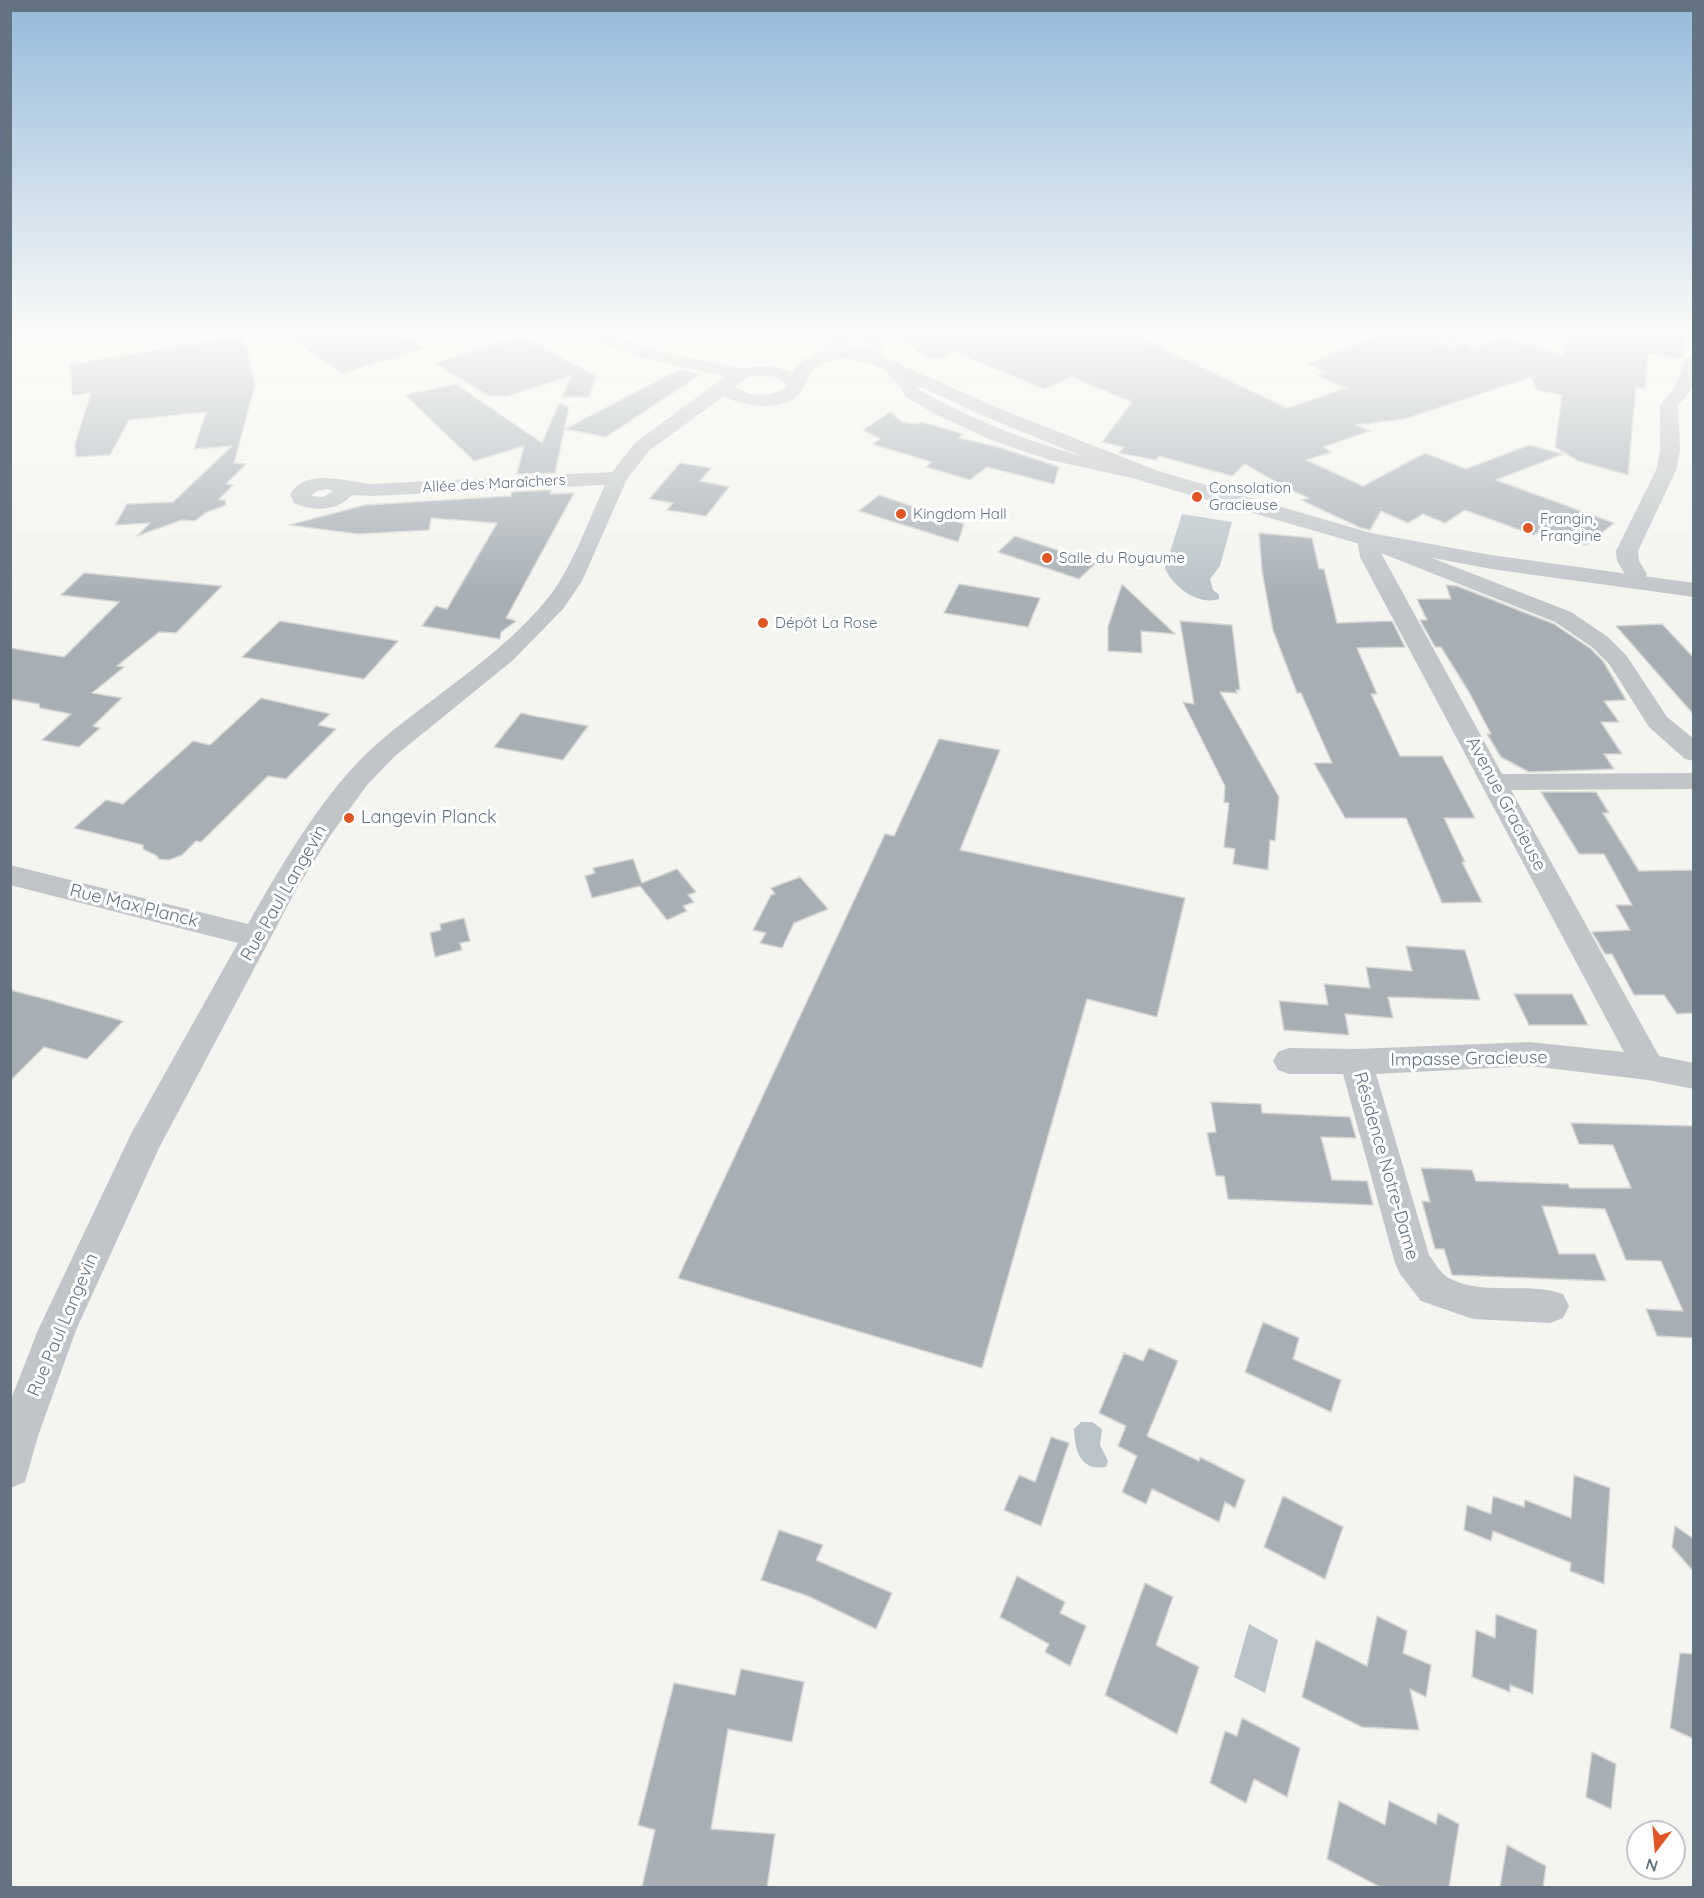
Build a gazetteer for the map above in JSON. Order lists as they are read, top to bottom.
{
  "streets": {
    "street": [
      "Allée des Maraîchers",
      "Avenue Gracieuse",
      "Rue Paul Langevin",
      "Rue Max Planck",
      "Impasse Gracieuse",
      "Résidence Notre-Dame"
    ]
  },
  "crossings": [
    ["Allée des Maraîchers", "Rue Paul Langevin"],
    ["Avenue Gracieuse", "Impasse Gracieuse"],
    ["Rue Paul Langevin", "Rue Max Planck"],
    ["Impasse Gracieuse", "Résidence Notre-Dame"]
  ],
  "places": [
    "Consolation Gracieuse",
    "Kingdom Hall",
    "Frangin, Frangine",
    "Salle du Royaume",
    "Dépôt La Rose",
    "Langevin Planck"
  ],
  "north": "bottom"
}
